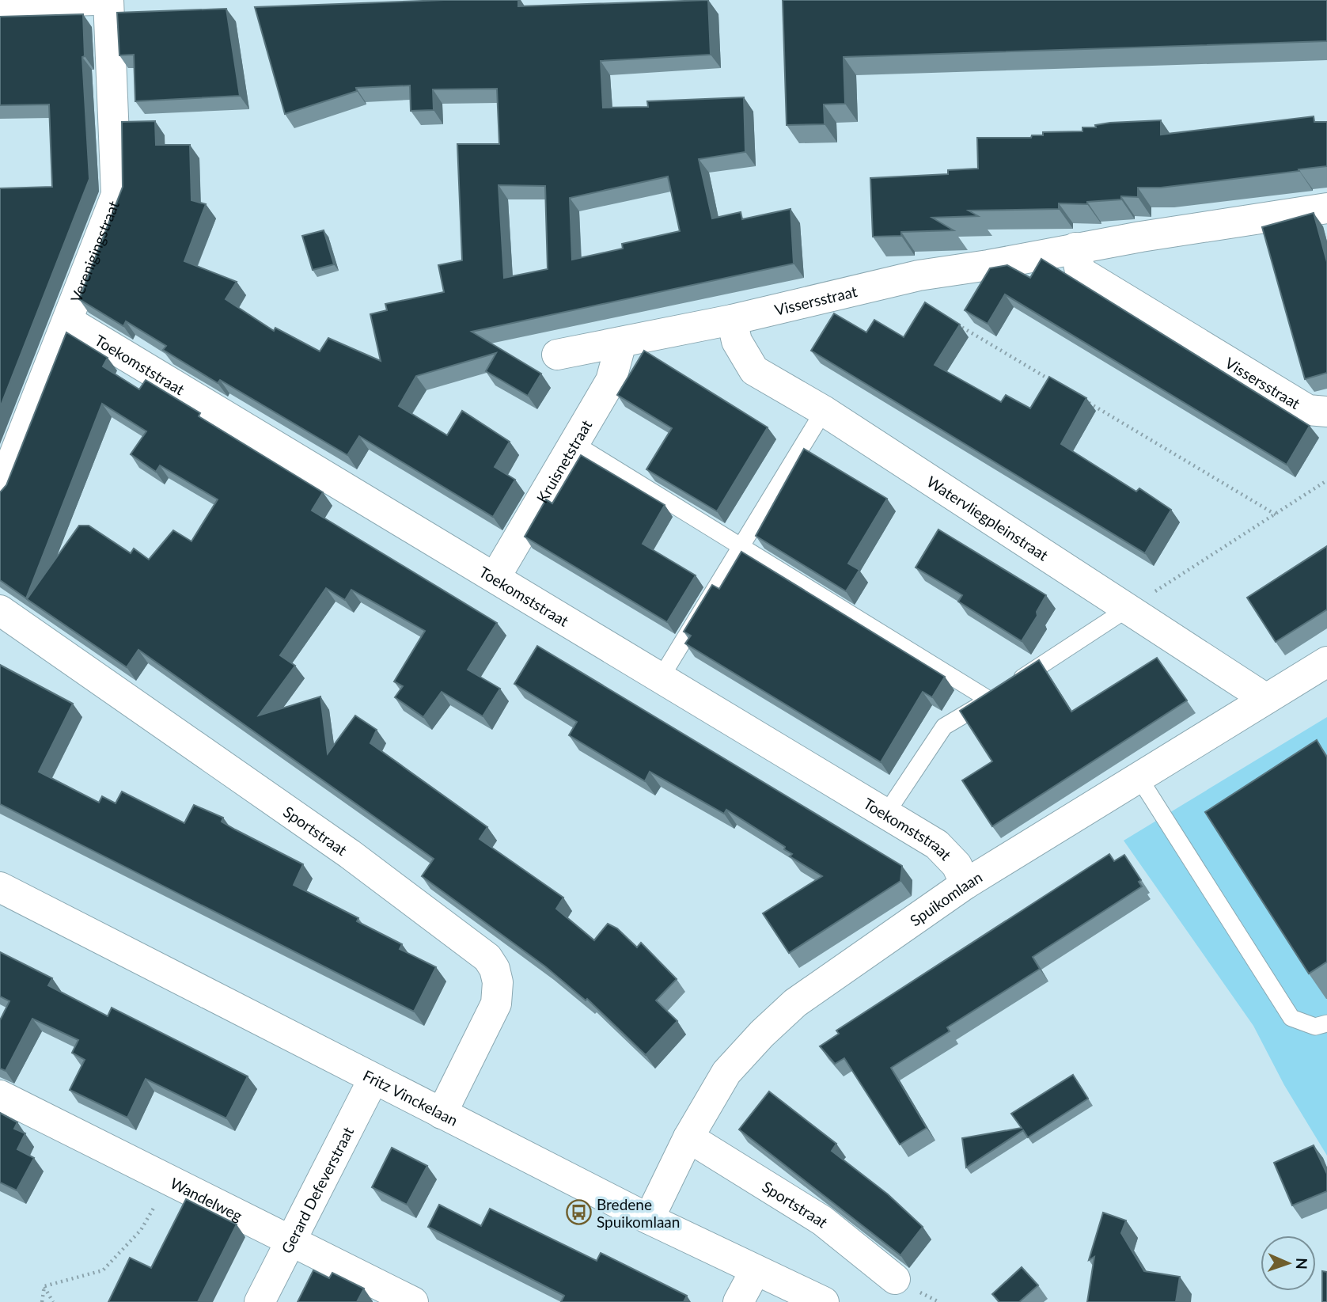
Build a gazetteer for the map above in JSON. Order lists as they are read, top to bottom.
{
  "streets": {
    "street": [
      "Verenigingstraat",
      "Vissersstraat",
      "Toekomststraat",
      "Kruisnetstraat",
      "Watervliegpleinstraat",
      "Sportstraat",
      "Spuikomlaan",
      "Fritz Vinckelaan",
      "Gerard Defeverstraat",
      "Wandelweg"
    ]
  },
  "crossings": [
    ["Verenigingstraat", "Toekomststraat"],
    ["Vissersstraat", "Kruisnetstraat"],
    ["Vissersstraat", "Watervliegpleinstraat"],
    ["Toekomststraat", "Kruisnetstraat"],
    ["Toekomststraat", "Spuikomlaan"],
    ["Watervliegpleinstraat", "Spuikomlaan"],
    ["Sportstraat", "Spuikomlaan"],
    ["Sportstraat", "Fritz Vinckelaan"],
    ["Spuikomlaan", "Fritz Vinckelaan"],
    ["Fritz Vinckelaan", "Gerard Defeverstraat"],
    ["Gerard Defeverstraat", "Wandelweg"]
  ],
  "places": {
    "bus stop": ["Bredene Spuikomlaan"]
  },
  "north": "right"
}
